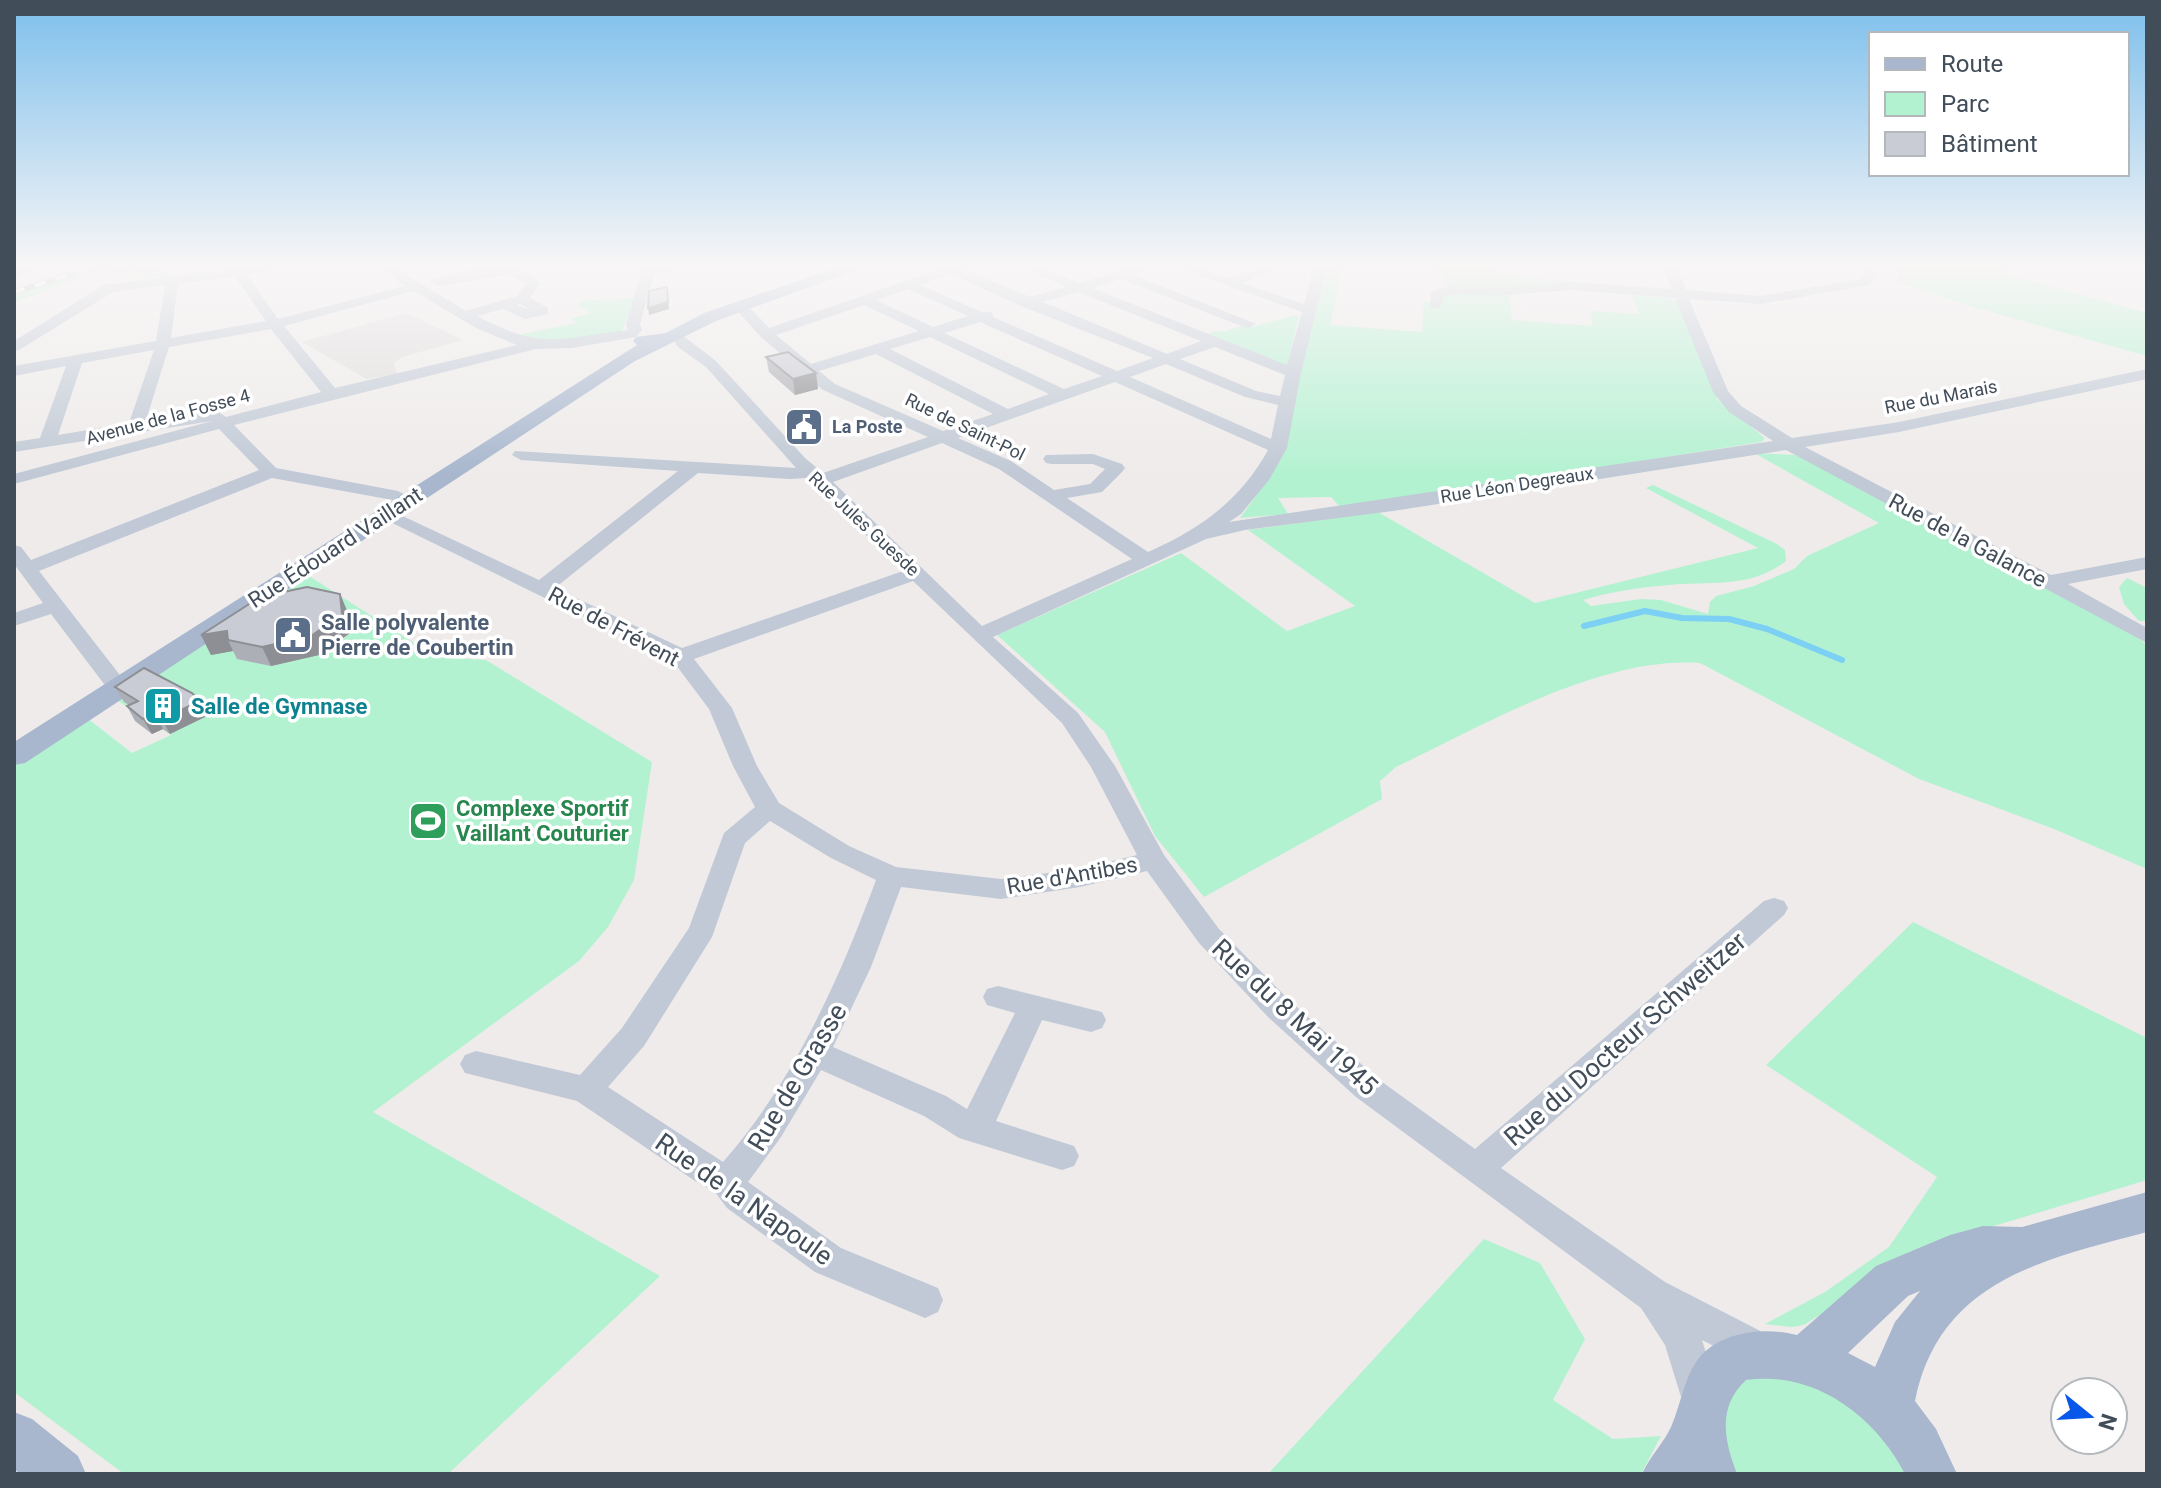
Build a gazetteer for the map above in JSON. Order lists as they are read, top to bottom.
{
  "streets": {
    "main road": ["Rue Édouard Vaillant"],
    "street": [
      "Rue du Marais",
      "Avenue de la Fosse 4",
      "Rue de Saint-Pol",
      "Rue Léon Degreaux",
      "Rue Jules Guesde",
      "Rue de la Galance",
      "Rue de Frévent",
      "Rue d'Antibes",
      "Rue du 8 Mai 1945",
      "Rue du Docteur Schweitzer",
      "Rue de Grasse",
      "Rue de la Napoule"
    ]
  },
  "crossings": [
    ["Rue du Marais", "Rue Léon Degreaux"],
    ["Rue du Marais", "Rue de la Galance"],
    ["Rue de Saint-Pol", "Rue Léon Degreaux"],
    ["Rue Léon Degreaux", "Rue Jules Guesde"],
    ["Rue Léon Degreaux", "Rue de la Galance"],
    ["Rue Léon Degreaux", "Rue du 8 Mai 1945"],
    ["Rue Jules Guesde", "Rue du 8 Mai 1945"],
    ["Rue Édouard Vaillant", "Rue de Frévent"],
    ["Rue de Frévent", "Rue d'Antibes"],
    ["Rue d'Antibes", "Rue du 8 Mai 1945"],
    ["Rue d'Antibes", "Rue de Grasse"],
    ["Rue du 8 Mai 1945", "Rue du Docteur Schweitzer"],
    ["Rue de Grasse", "Rue de la Napoule"]
  ],
  "places": {
    "public building": ["La Poste", "Salle polyvalente Pierre de Coubertin"],
    "building": ["Salle de Gymnase"],
    "sports": ["Complexe Sportif Vaillant Couturier"]
  },
  "legend": ["Route", "Parc", "Bâtiment"],
  "north": "right"
}
